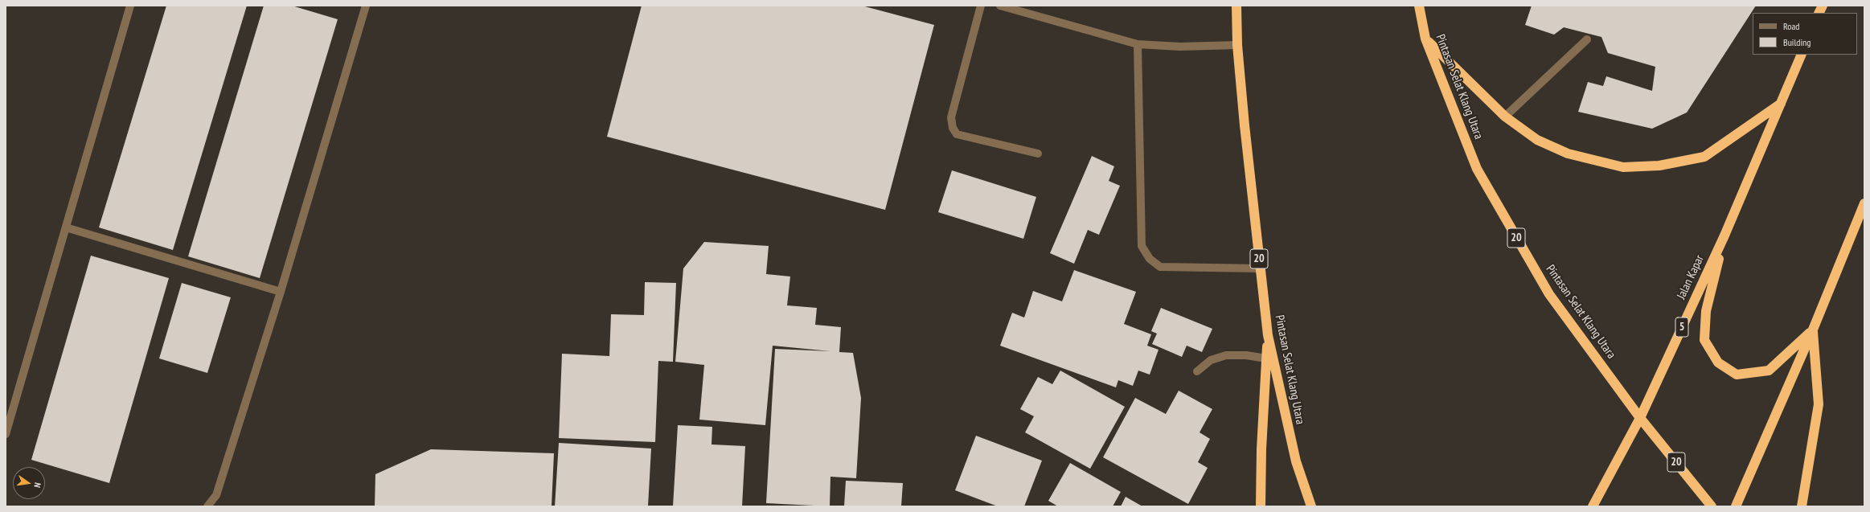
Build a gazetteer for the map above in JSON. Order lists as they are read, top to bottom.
{
  "streets": {
    "highway": [
      "Pintasan Selat Klang Utara",
      "20",
      "Jalan Kapar",
      "5"
    ]
  },
  "crossings": [
    ["Pintasan Selat Klang Utara", "Jalan Kapar"]
  ],
  "legend": ["Road", "Building"],
  "north": "right"
}
